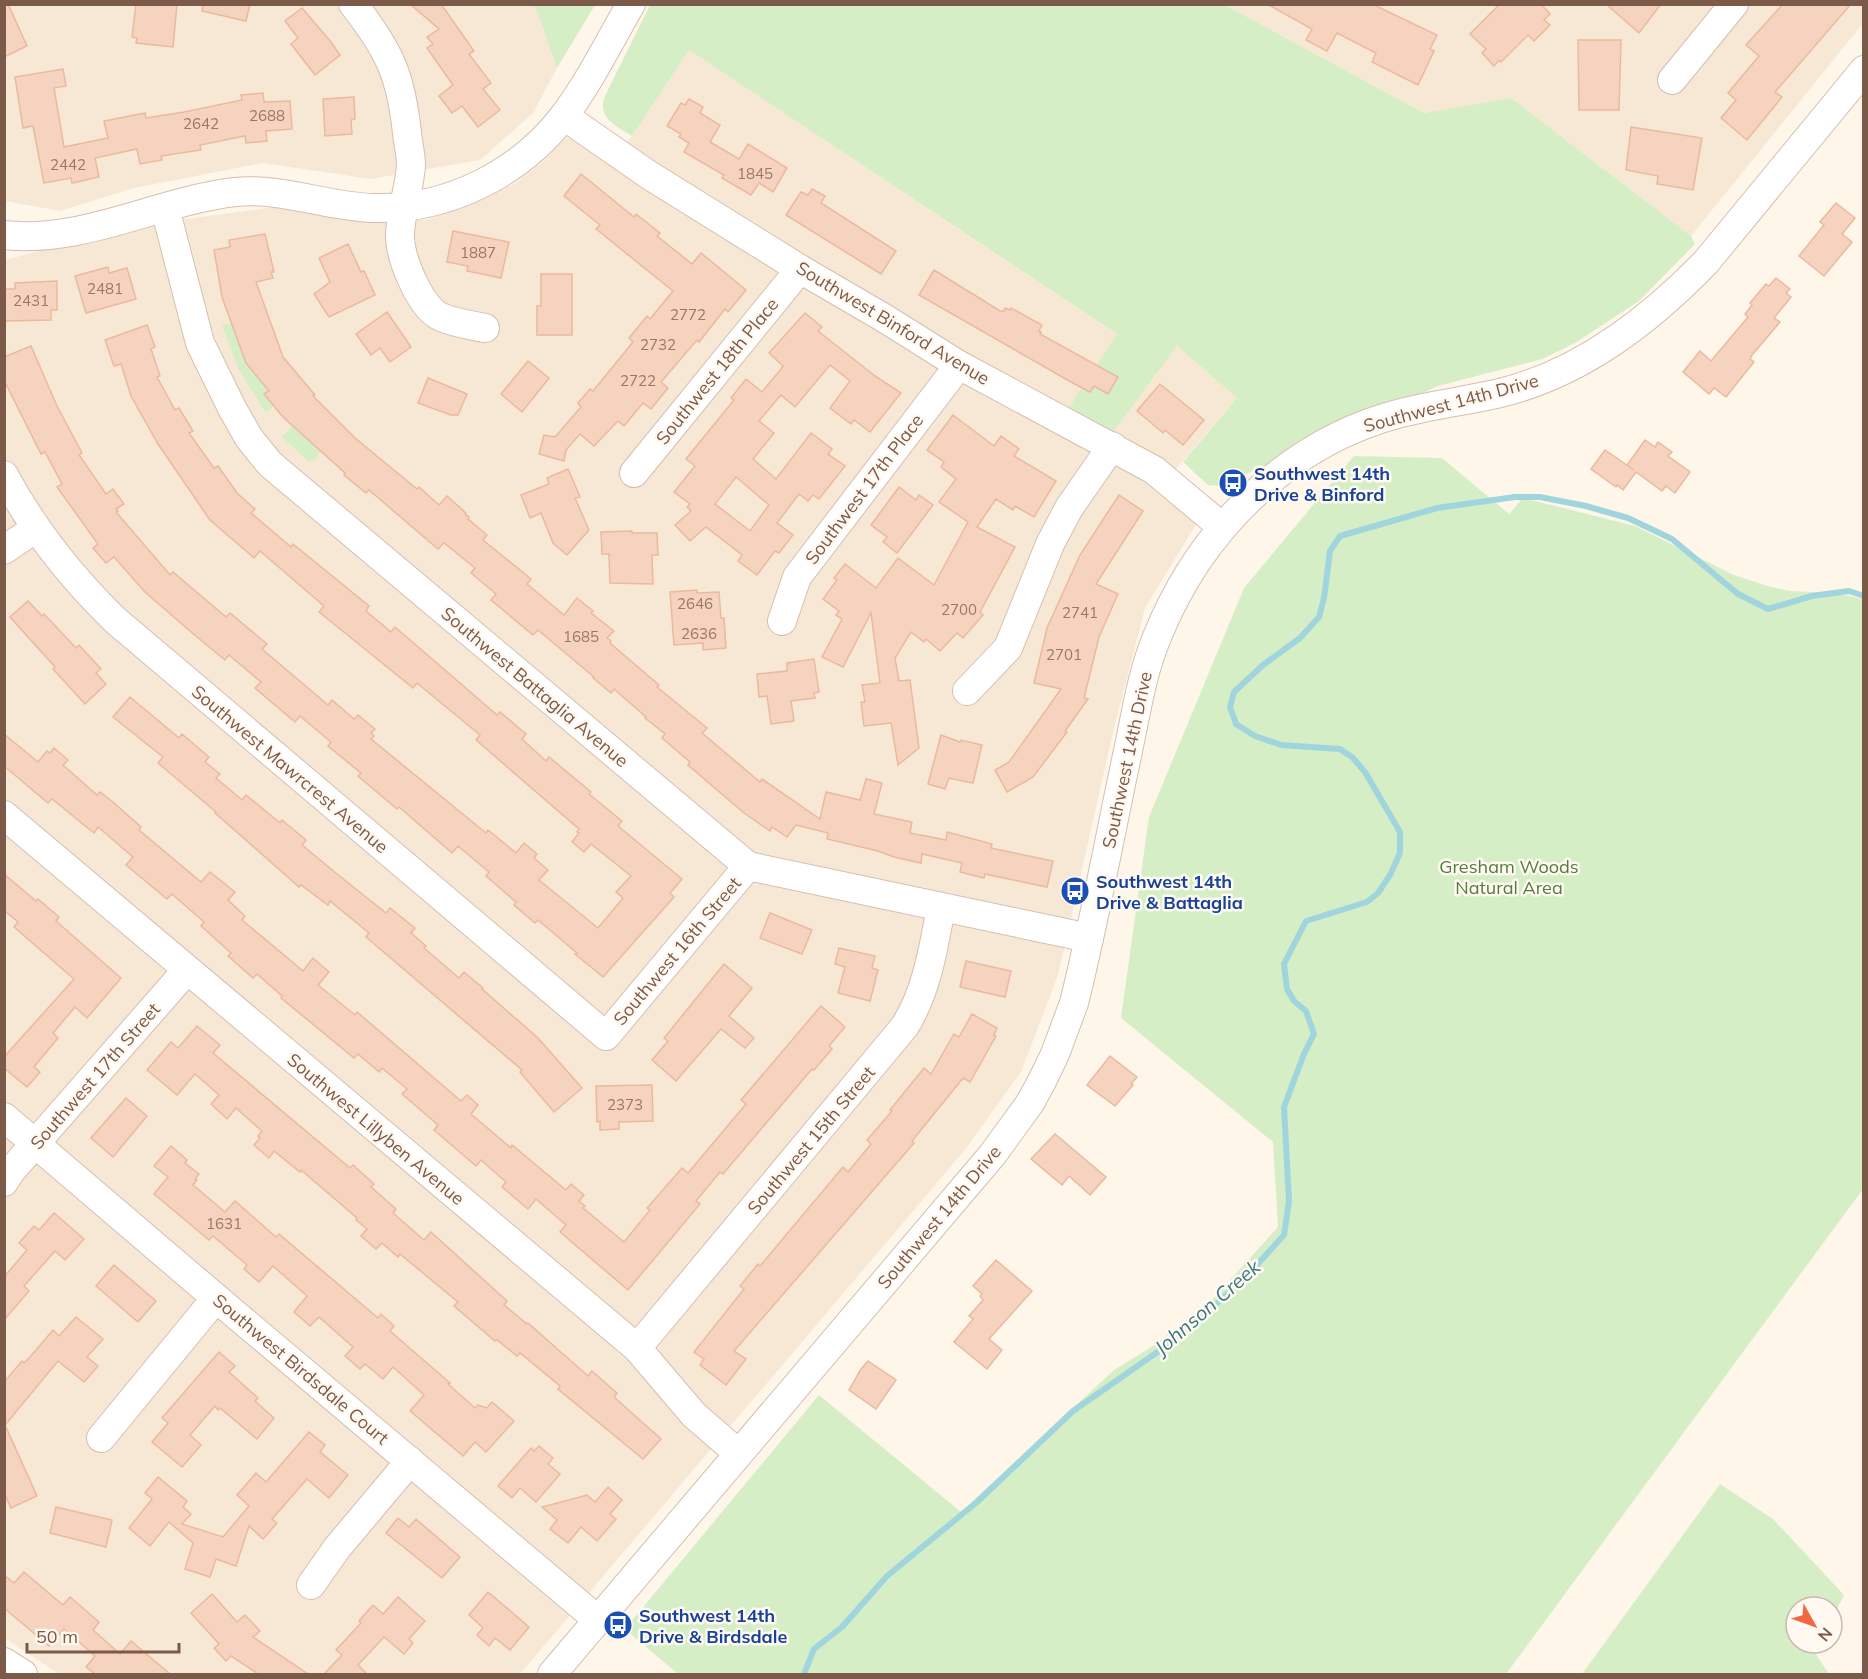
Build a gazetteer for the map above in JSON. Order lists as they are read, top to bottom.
{
  "streets": {
    "street": [
      "Southwest Binford Avenue",
      "Southwest 18th Place",
      "Southwest 14th Drive",
      "Southwest 17th Place",
      "Southwest Battaglia Avenue",
      "Southwest Mawrcrest Avenue",
      "Southwest 16th Street",
      "Southwest 17th Street",
      "Southwest Lillyben Avenue",
      "Southwest 15th Street",
      "Southwest Birdsdale Court"
    ]
  },
  "crossings": [
    ["Southwest Binford Avenue", "Southwest 18th Place"],
    ["Southwest Binford Avenue", "Southwest 14th Drive"],
    ["Southwest Binford Avenue", "Southwest 17th Place"],
    ["Southwest 14th Drive", "Southwest Battaglia Avenue"],
    ["Southwest 14th Drive", "Southwest Lillyben Avenue"],
    ["Southwest 14th Drive", "Southwest Birdsdale Court"],
    ["Southwest Battaglia Avenue", "Southwest 16th Street"],
    ["Southwest Battaglia Avenue", "Southwest 15th Street"],
    ["Southwest Mawrcrest Avenue", "Southwest 16th Street"],
    ["Southwest 17th Street", "Southwest Lillyben Avenue"],
    ["Southwest 17th Street", "Southwest Birdsdale Court"],
    ["Southwest Lillyben Avenue", "Southwest 15th Street"]
  ],
  "water": ["Johnson Creek"],
  "parks": ["Gresham Woods Natural Area"],
  "places": {
    "bus stop": ["Southwest 14th Drive & Binford", "Southwest 14th Drive & Battaglia", "Southwest 14th Drive & Birdsdale"]
  },
  "house_numbers": [
    "2688",
    "2642",
    "2442",
    "1845",
    "1887",
    "2481",
    "2431",
    "2772",
    "2732",
    "2722",
    "2646",
    "2700",
    "2741",
    "2636",
    "1685",
    "2701",
    "2373",
    "1631"
  ],
  "scale_bar": "50 m",
  "north": "bottom right"
}
